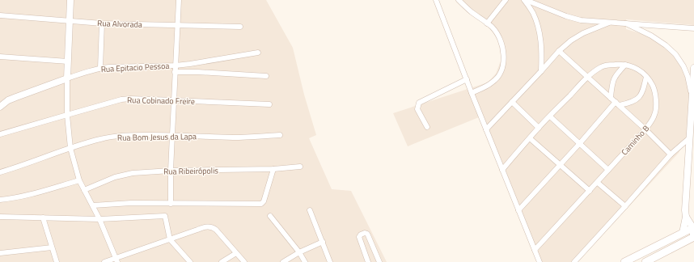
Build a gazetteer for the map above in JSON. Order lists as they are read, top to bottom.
{
  "streets": {
    "street": [
      "Rua Alvorada",
      "Rua Epitacio Pessoa",
      "Rua Cobinado Freire",
      "Rua Bom Jesus da Lapa",
      "Caminho B",
      "Rua Ribeirópolis"
    ]
  }
}
